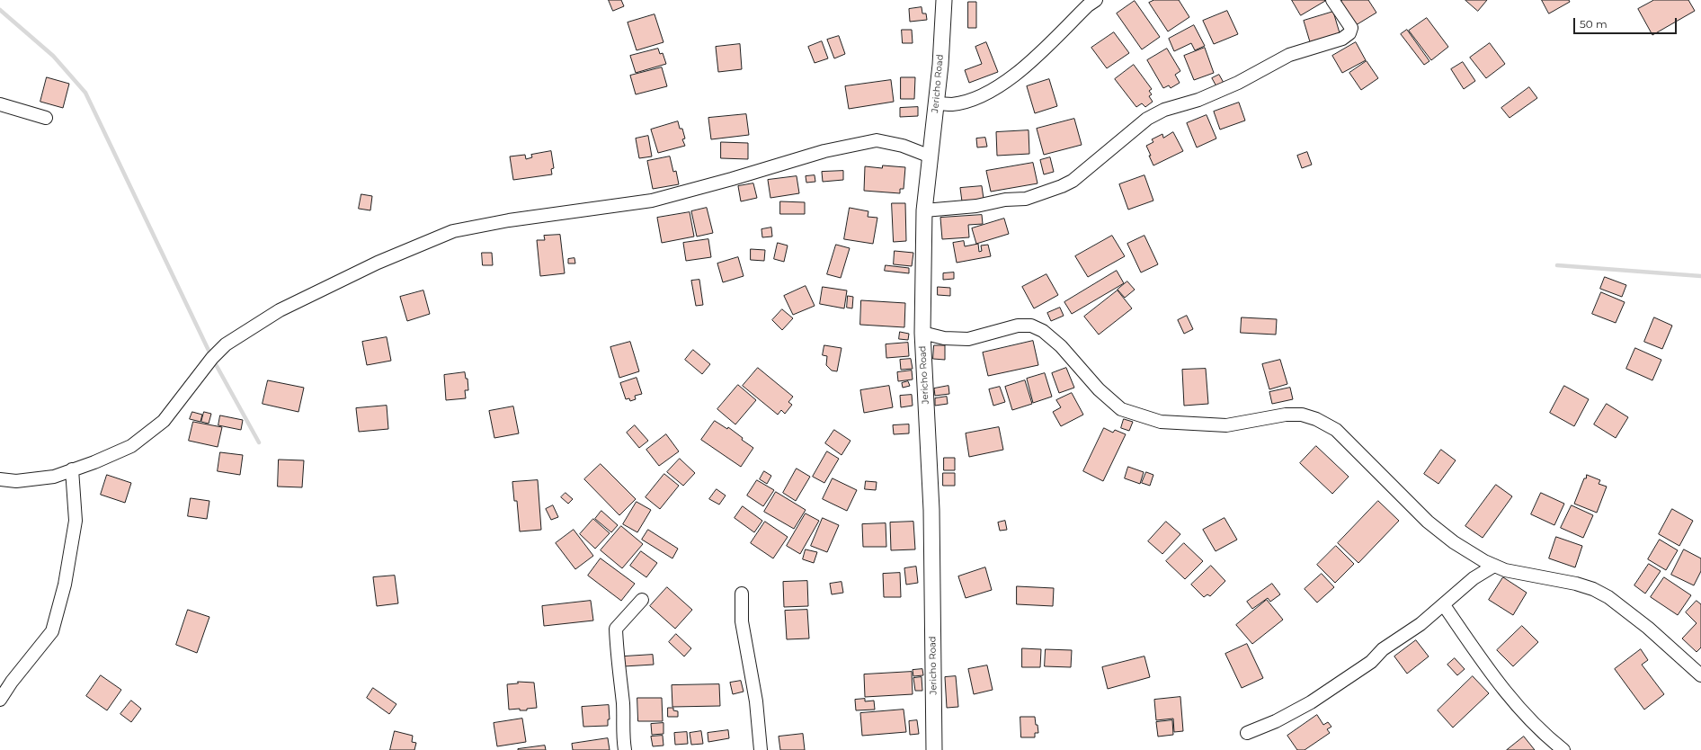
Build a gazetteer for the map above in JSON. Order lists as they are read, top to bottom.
{
  "streets": {
    "street": ["Jericho Road"]
  },
  "scale_bar": "50 m"
}
